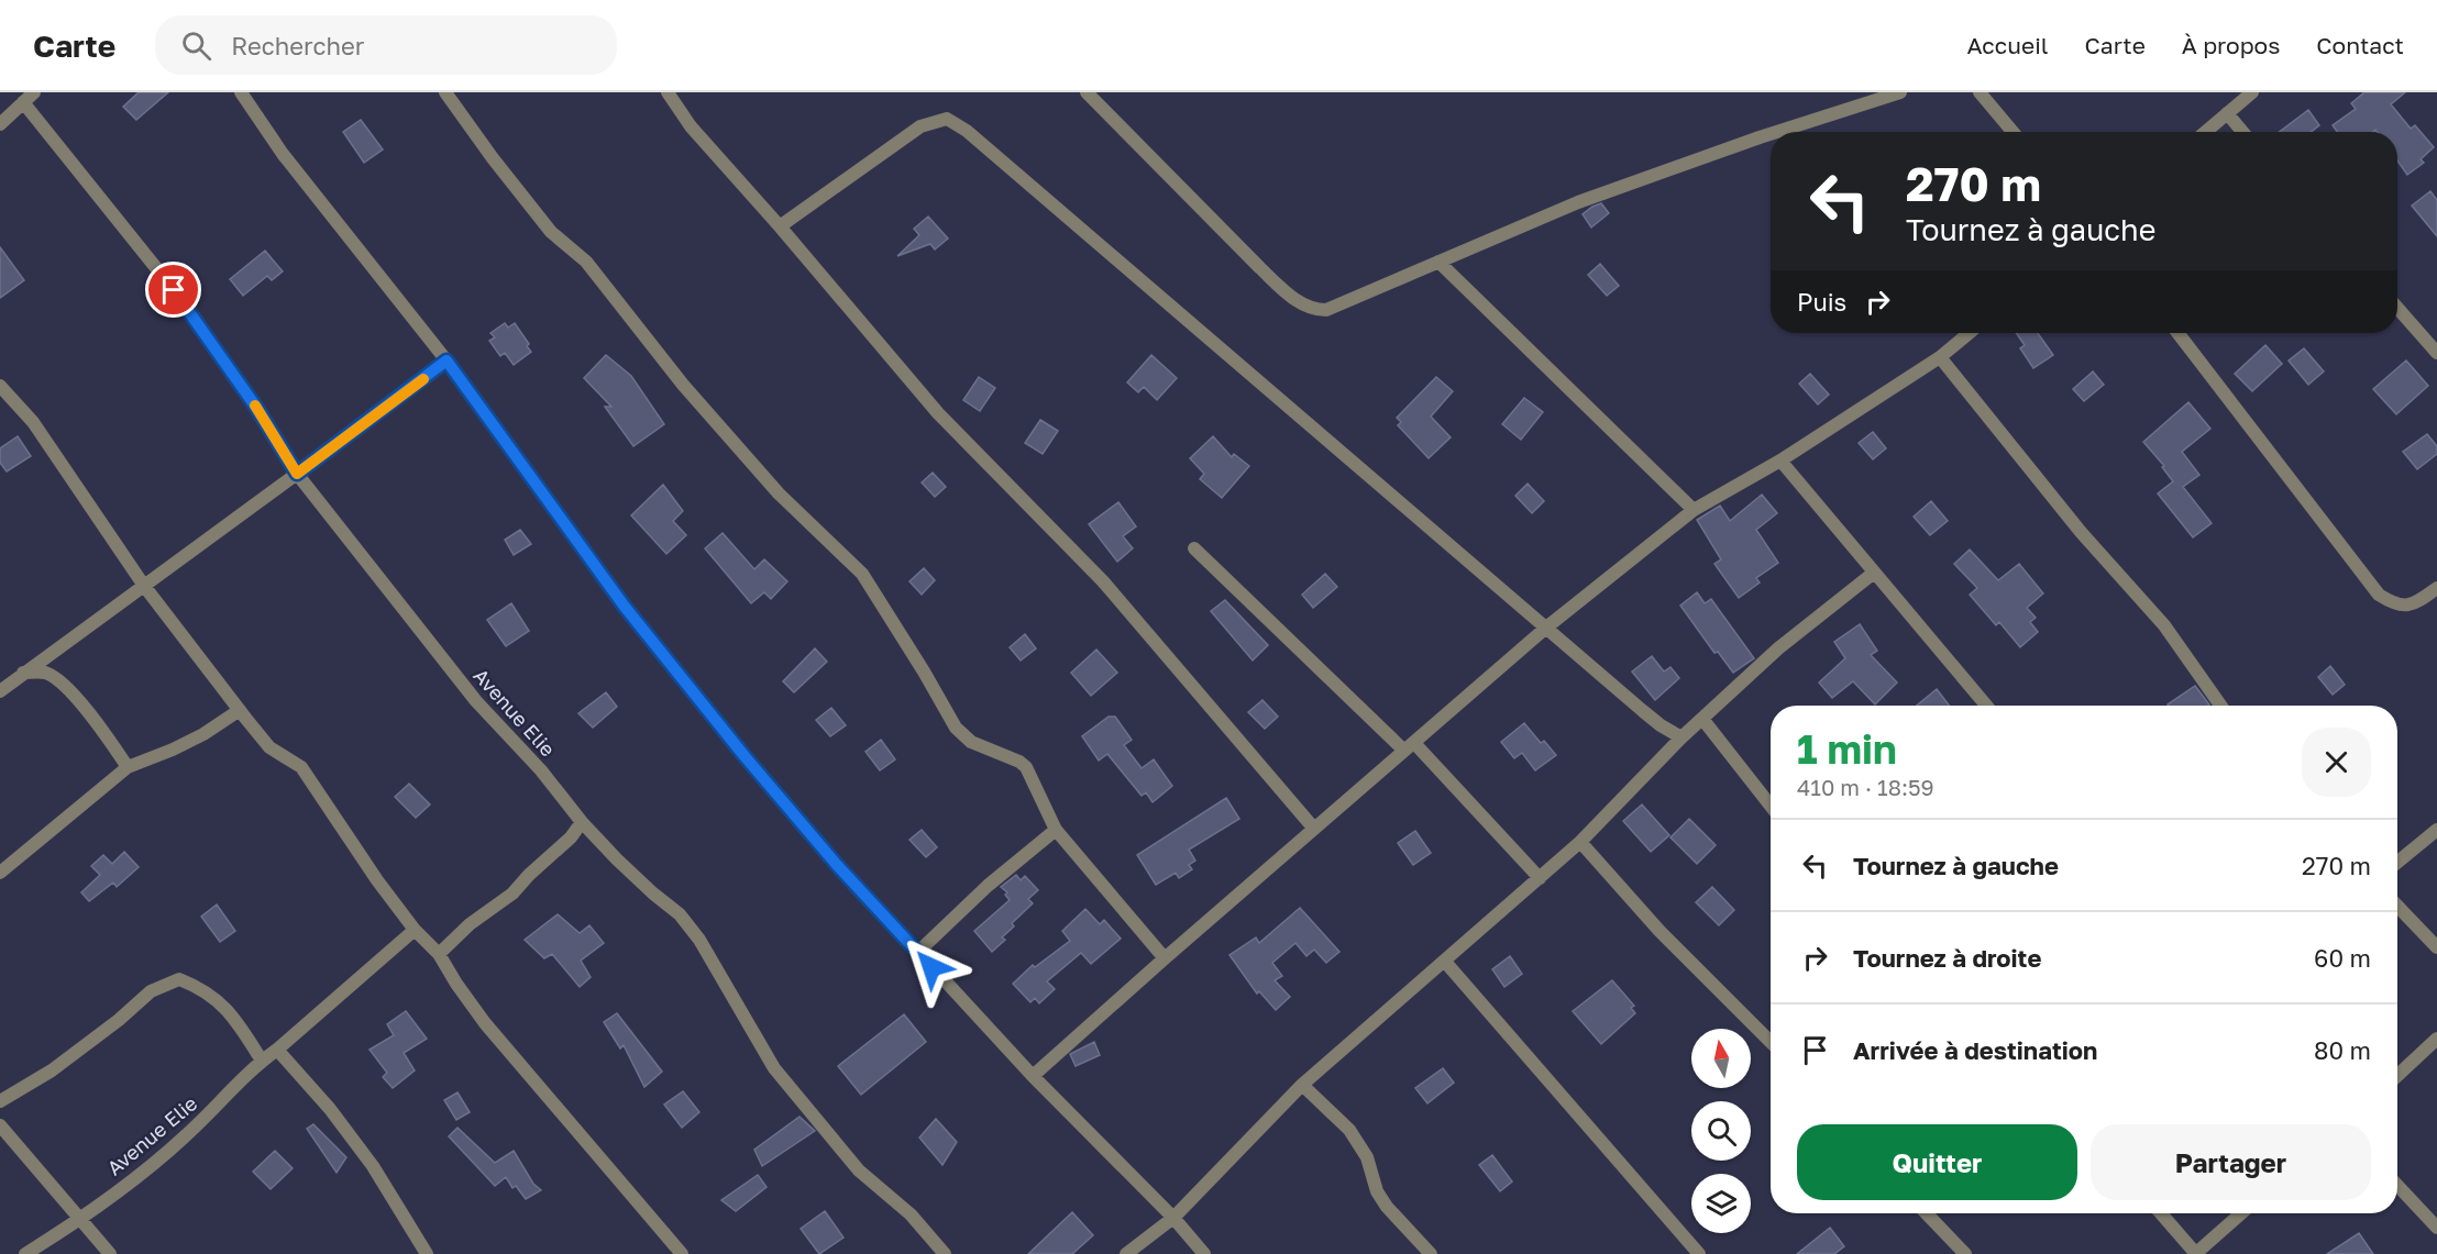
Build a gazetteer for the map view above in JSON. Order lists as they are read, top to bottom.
{
  "streets": {
    "street": ["Avenue Elie"]
  },
  "north": "top",
  "page": {
    "header": "Carte",
    "search": "Rechercher",
    "nav": [
      "Accueil",
      "Carte",
      "À propos",
      "Contact"
    ],
    "turn": ["270 m", "Tournez à gauche"],
    "then": "Puis",
    "heading": ["1 min", "410 m · 18:59"],
    "list": [
      {
        "name": "Tournez à gauche",
        "value": "270 m"
      },
      {
        "name": "Tournez à droite",
        "value": "60 m"
      },
      {
        "name": "Arrivée à destination",
        "value": "80 m"
      }
    ],
    "buttons": ["Quitter", "Partager"]
  }
}
